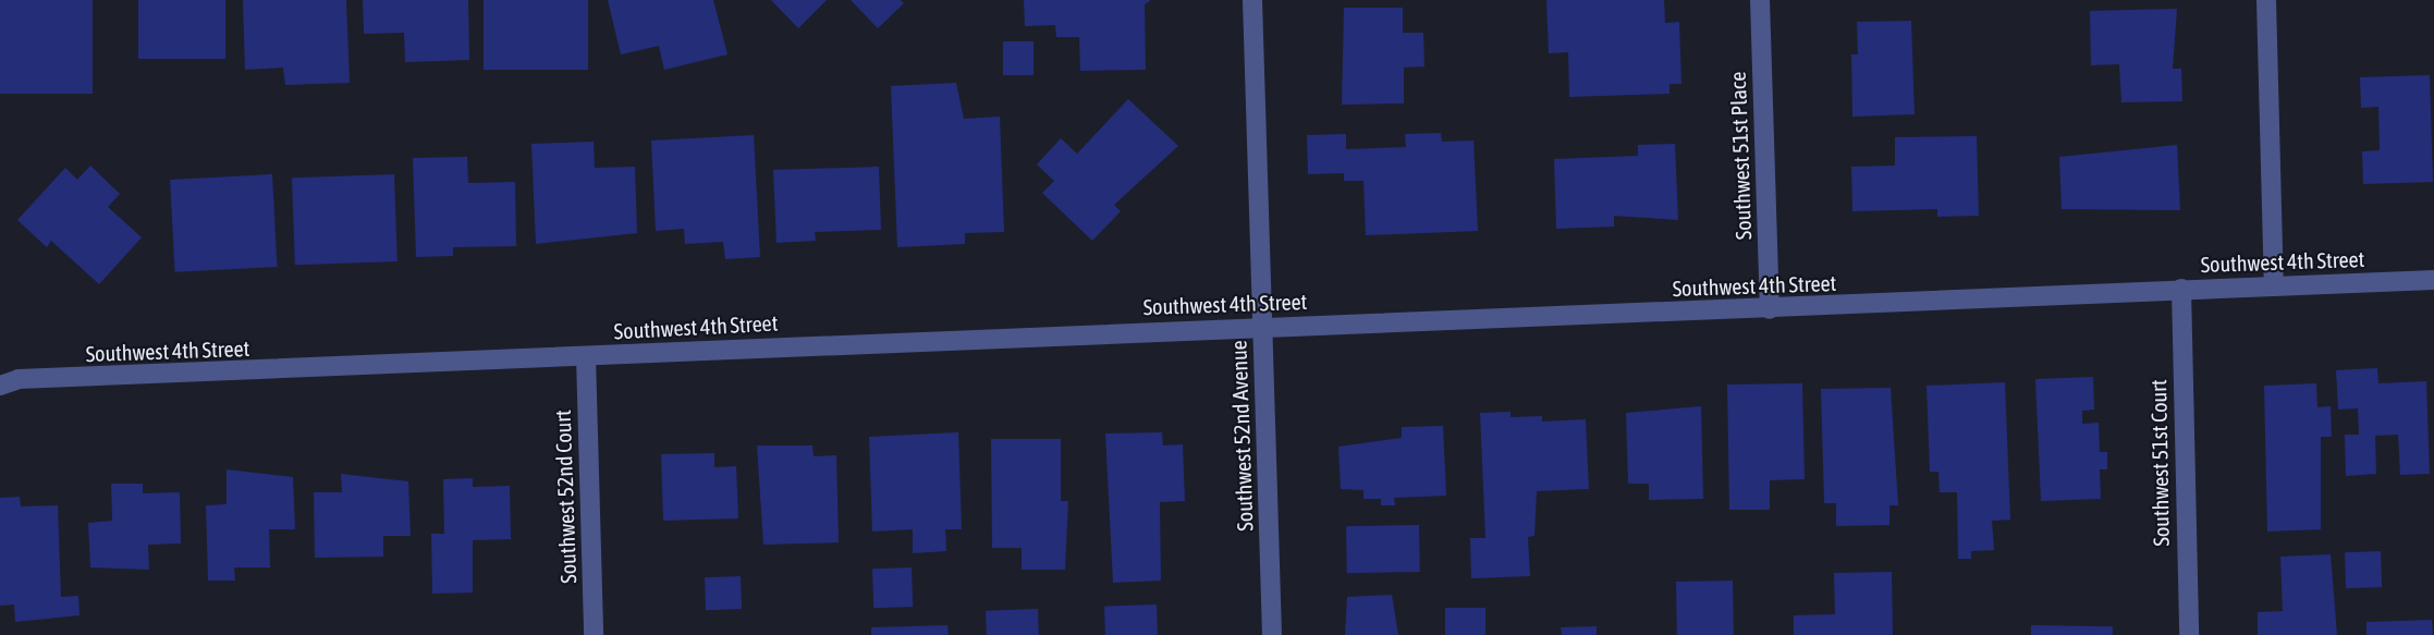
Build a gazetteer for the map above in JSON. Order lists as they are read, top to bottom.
{
  "streets": {
    "street": [
      "Southwest 51st Place",
      "Southwest 4th Street",
      "Southwest 52nd Avenue",
      "Southwest 51st Court",
      "Southwest 52nd Court"
    ]
  },
  "crossings": [
    ["Southwest 51st Place", "Southwest 4th Street"],
    ["Southwest 4th Street", "Southwest 52nd Avenue"],
    ["Southwest 4th Street", "Southwest 51st Court"],
    ["Southwest 4th Street", "Southwest 52nd Court"]
  ]
}
